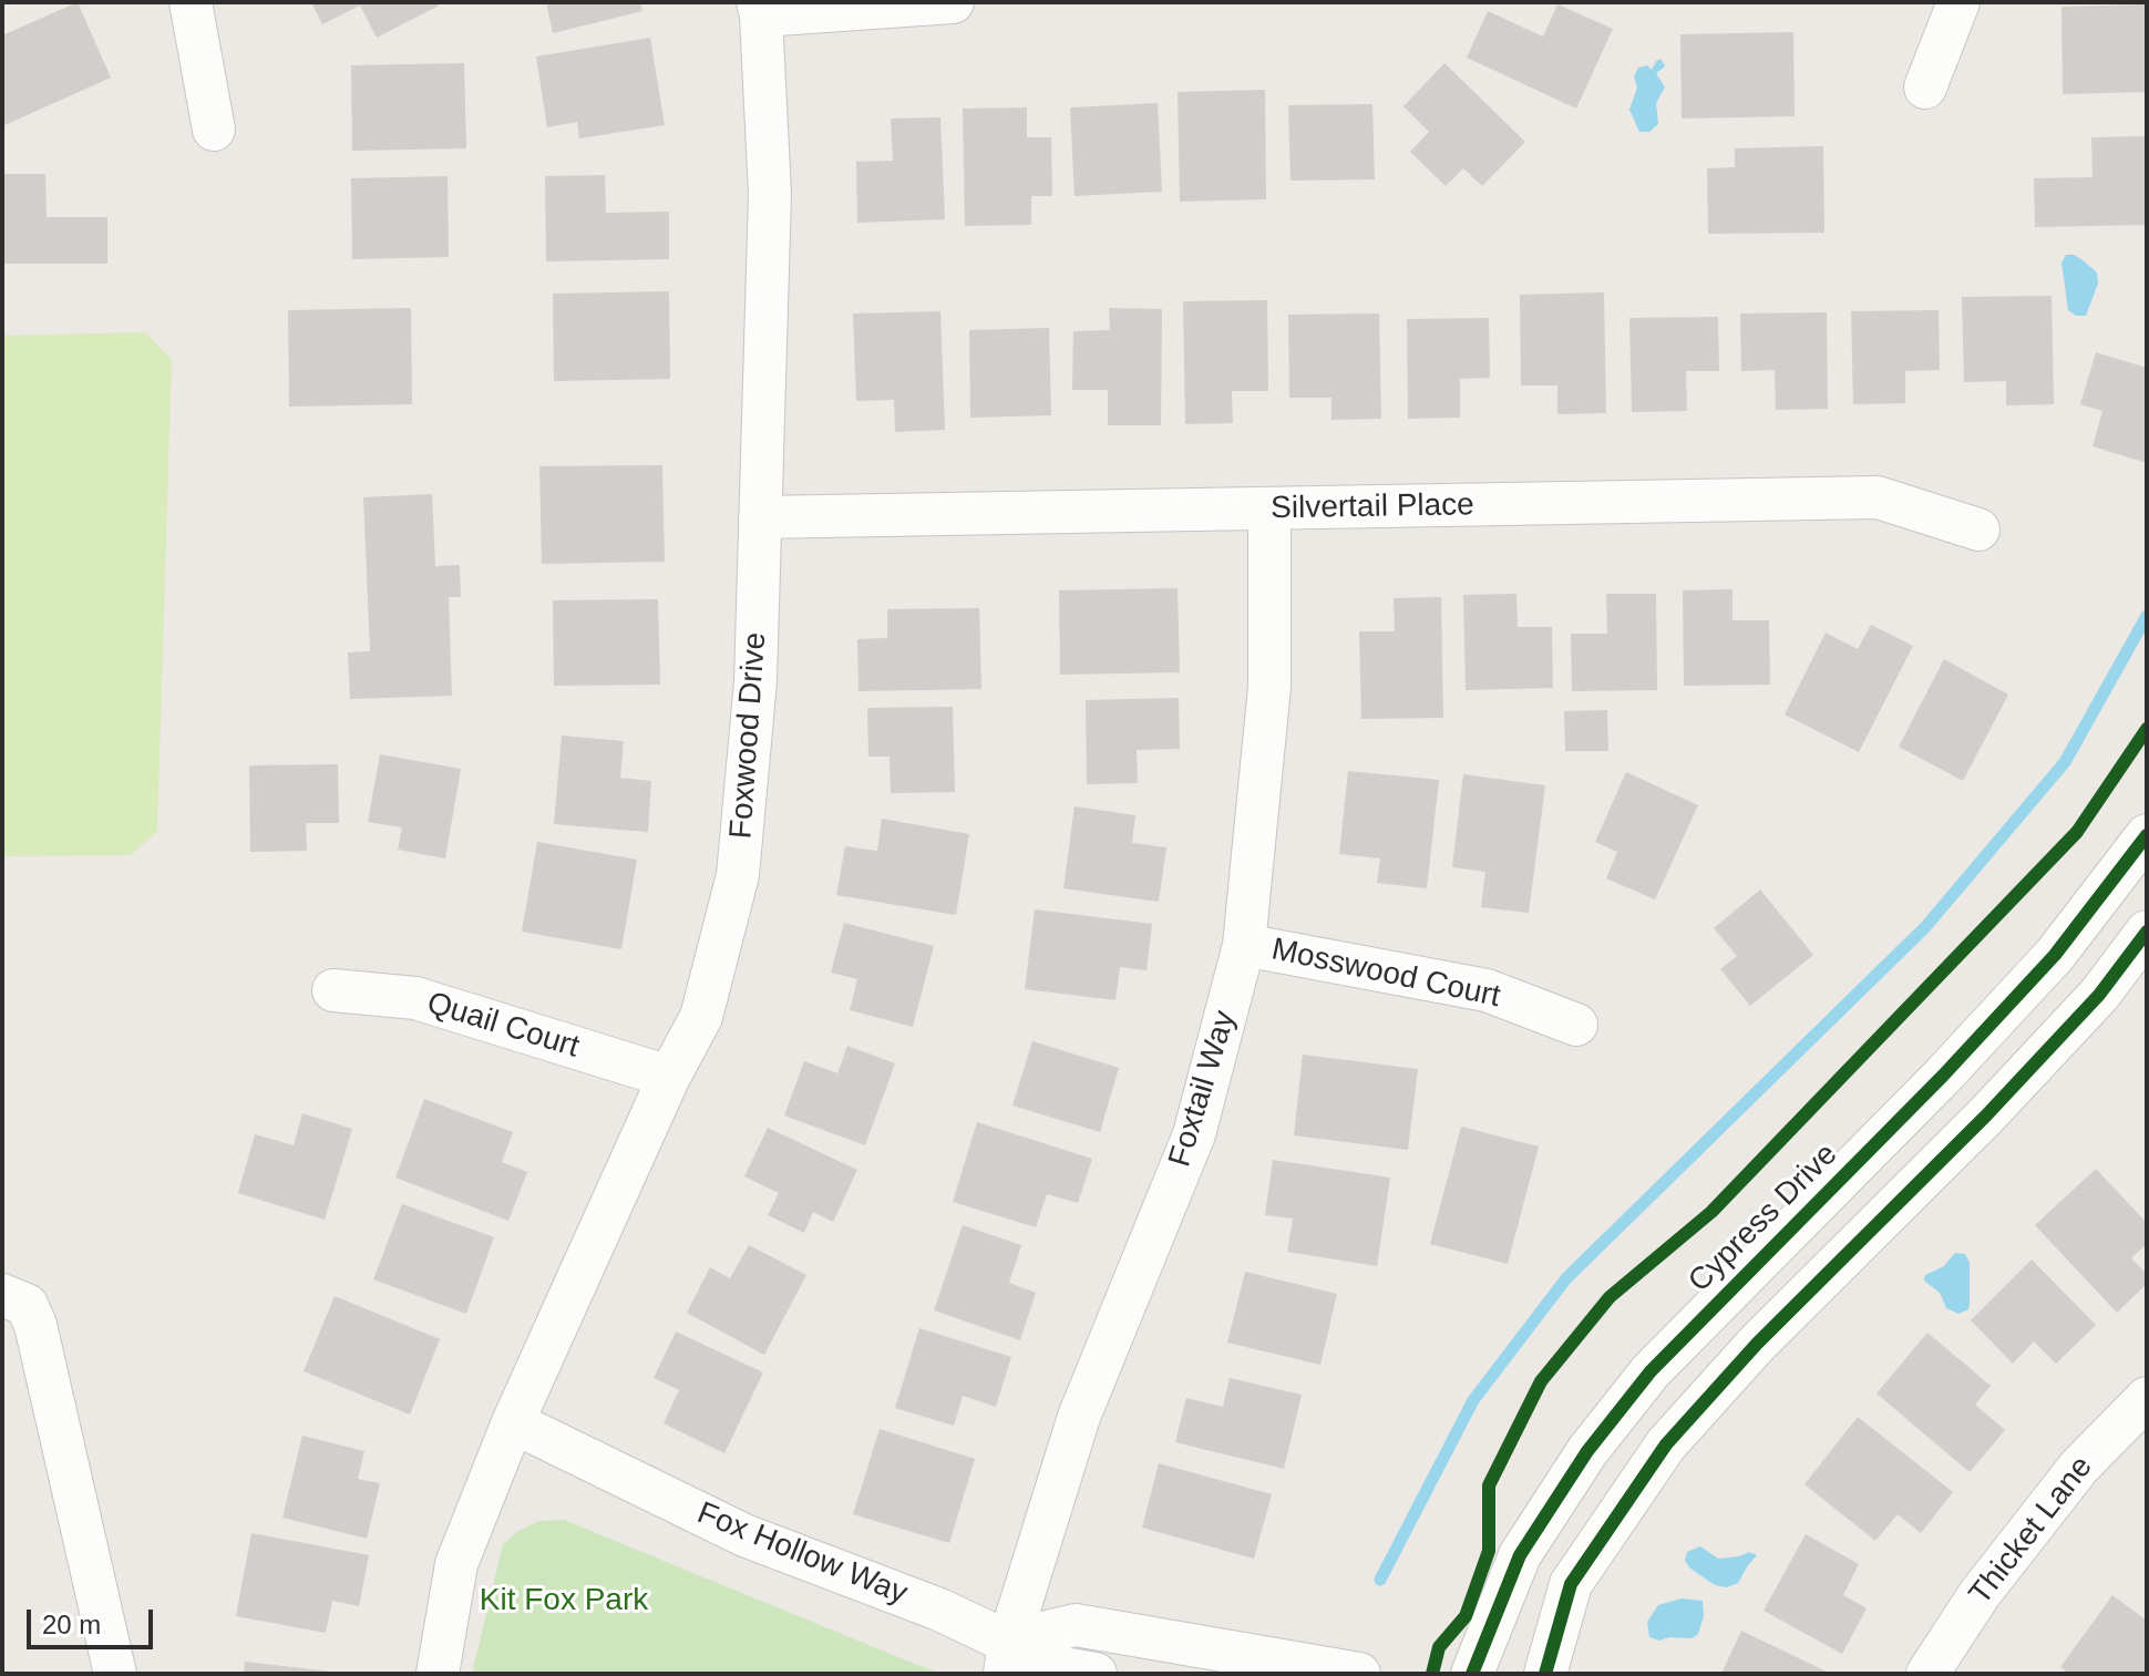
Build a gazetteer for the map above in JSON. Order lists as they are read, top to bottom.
{
  "streets": {
    "street": [
      "Silvertail Place",
      "Foxwood Drive",
      "Mosswood Court",
      "Quail Court",
      "Foxtail Way",
      "Cypress Drive",
      "Thicket Lane",
      "Fox Hollow Way"
    ]
  },
  "crossings": [
    ["Silvertail Place", "Foxwood Drive"],
    ["Silvertail Place", "Foxtail Way"],
    ["Foxwood Drive", "Quail Court"],
    ["Foxwood Drive", "Fox Hollow Way"],
    ["Mosswood Court", "Foxtail Way"],
    ["Foxtail Way", "Fox Hollow Way"]
  ],
  "parks": ["Kit Fox Park"],
  "scale_bar": "20 m"
}
